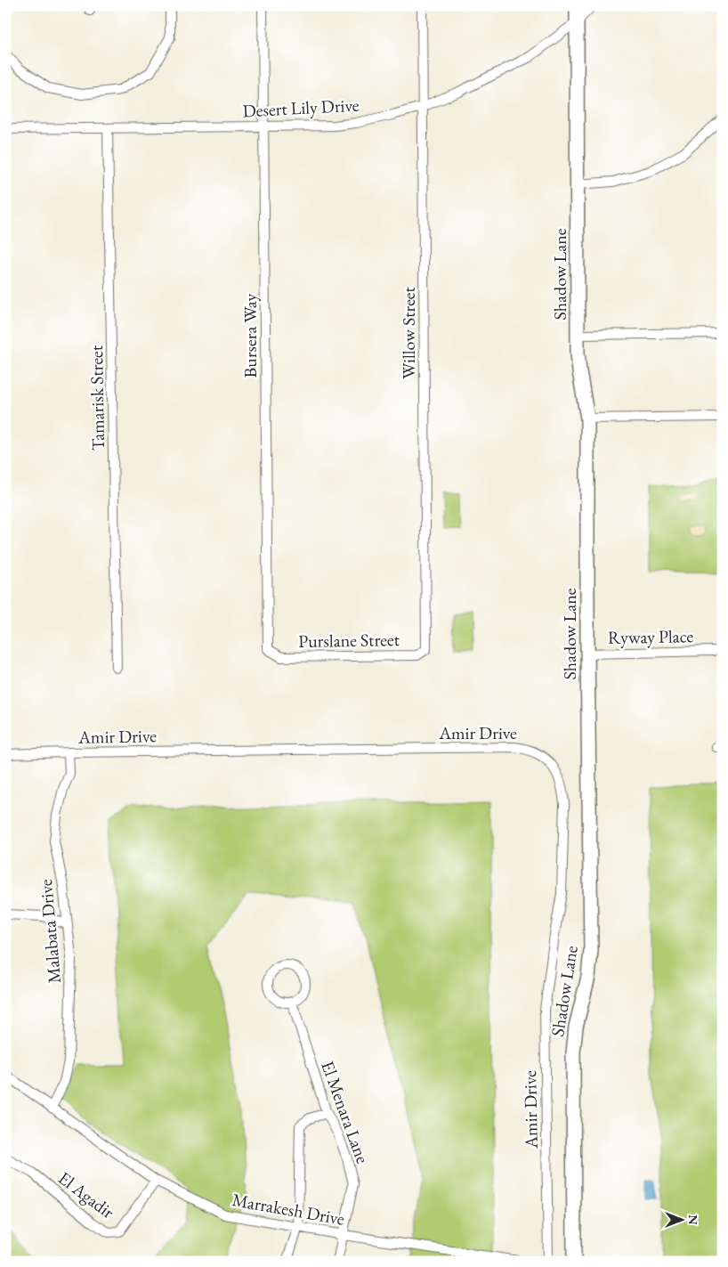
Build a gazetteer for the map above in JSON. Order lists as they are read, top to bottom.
{
  "streets": {
    "street": [
      "Desert Lily Drive",
      "Shadow Lane",
      "Willow Street",
      "Bursera Way",
      "Tamarisk Street",
      "Ryway Place",
      "Purslane Street",
      "Amir Drive",
      "Malabata Drive",
      "El Menara Lane",
      "El Agadir",
      "Marrakesh Drive"
    ]
  },
  "crossings": [
    ["Desert Lily Drive", "Shadow Lane"],
    ["Desert Lily Drive", "Willow Street"],
    ["Desert Lily Drive", "Bursera Way"],
    ["Desert Lily Drive", "Tamarisk Street"],
    ["Shadow Lane", "Ryway Place"],
    ["Willow Street", "Purslane Street"],
    ["Bursera Way", "Purslane Street"],
    ["Amir Drive", "Malabata Drive"],
    ["Malabata Drive", "Marrakesh Drive"],
    ["El Menara Lane", "Marrakesh Drive"],
    ["El Agadir", "Marrakesh Drive"]
  ],
  "north": "right"
}
